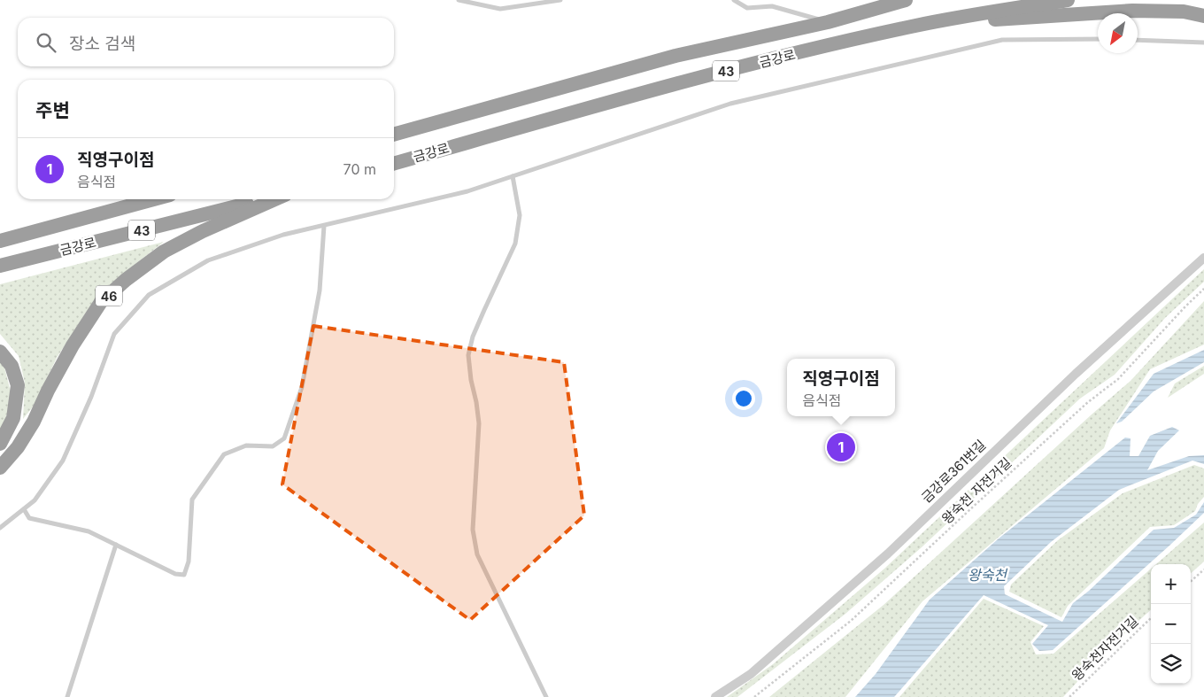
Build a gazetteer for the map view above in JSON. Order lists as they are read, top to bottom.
{
  "streets": {
    "highway": ["금강로", "43", "46"],
    "street": ["금강로361번길"],
    "path": ["왕숙천 자전거길", "왕숙천자전거길"]
  },
  "water": ["왕숙천"],
  "north": "bottom left",
  "page": {
    "search": "장소 검색",
    "heading": "주변",
    "list": [
      {
        "mark": "1",
        "name": "직영구이점",
        "note": "음식점",
        "value": "70 m"
      }
    ],
    "popup": ["직영구이점", "음식점"],
    "pins": "1",
    "map_buttons": ["+", "−"]
  }
}
